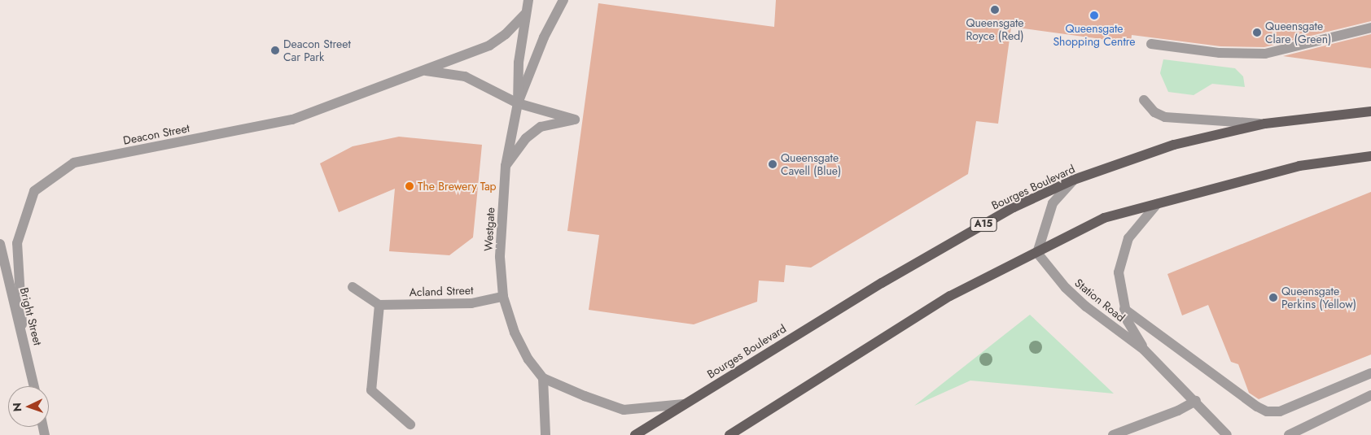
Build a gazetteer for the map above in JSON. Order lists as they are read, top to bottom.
{
  "streets": {
    "main road": ["Bourges Boulevard", "A15"],
    "street": [
      "Deacon Street",
      "Westgate",
      "Acland Street",
      "Station Road",
      "Bright Street"
    ]
  },
  "crossings": [
    ["Deacon Street", "Westgate"],
    ["Deacon Street", "Bright Street"],
    ["Westgate", "Acland Street"]
  ],
  "places": [
    "Queensgate Royce (Red)",
    "Queensgate Shopping Centre",
    "Queensgate Clare (Green)",
    "Deacon Street Car Park",
    "Queensgate Cavell (Blue)",
    "The Brewery Tap",
    "Queensgate Perkins (Yellow)"
  ],
  "north": "left"
}
